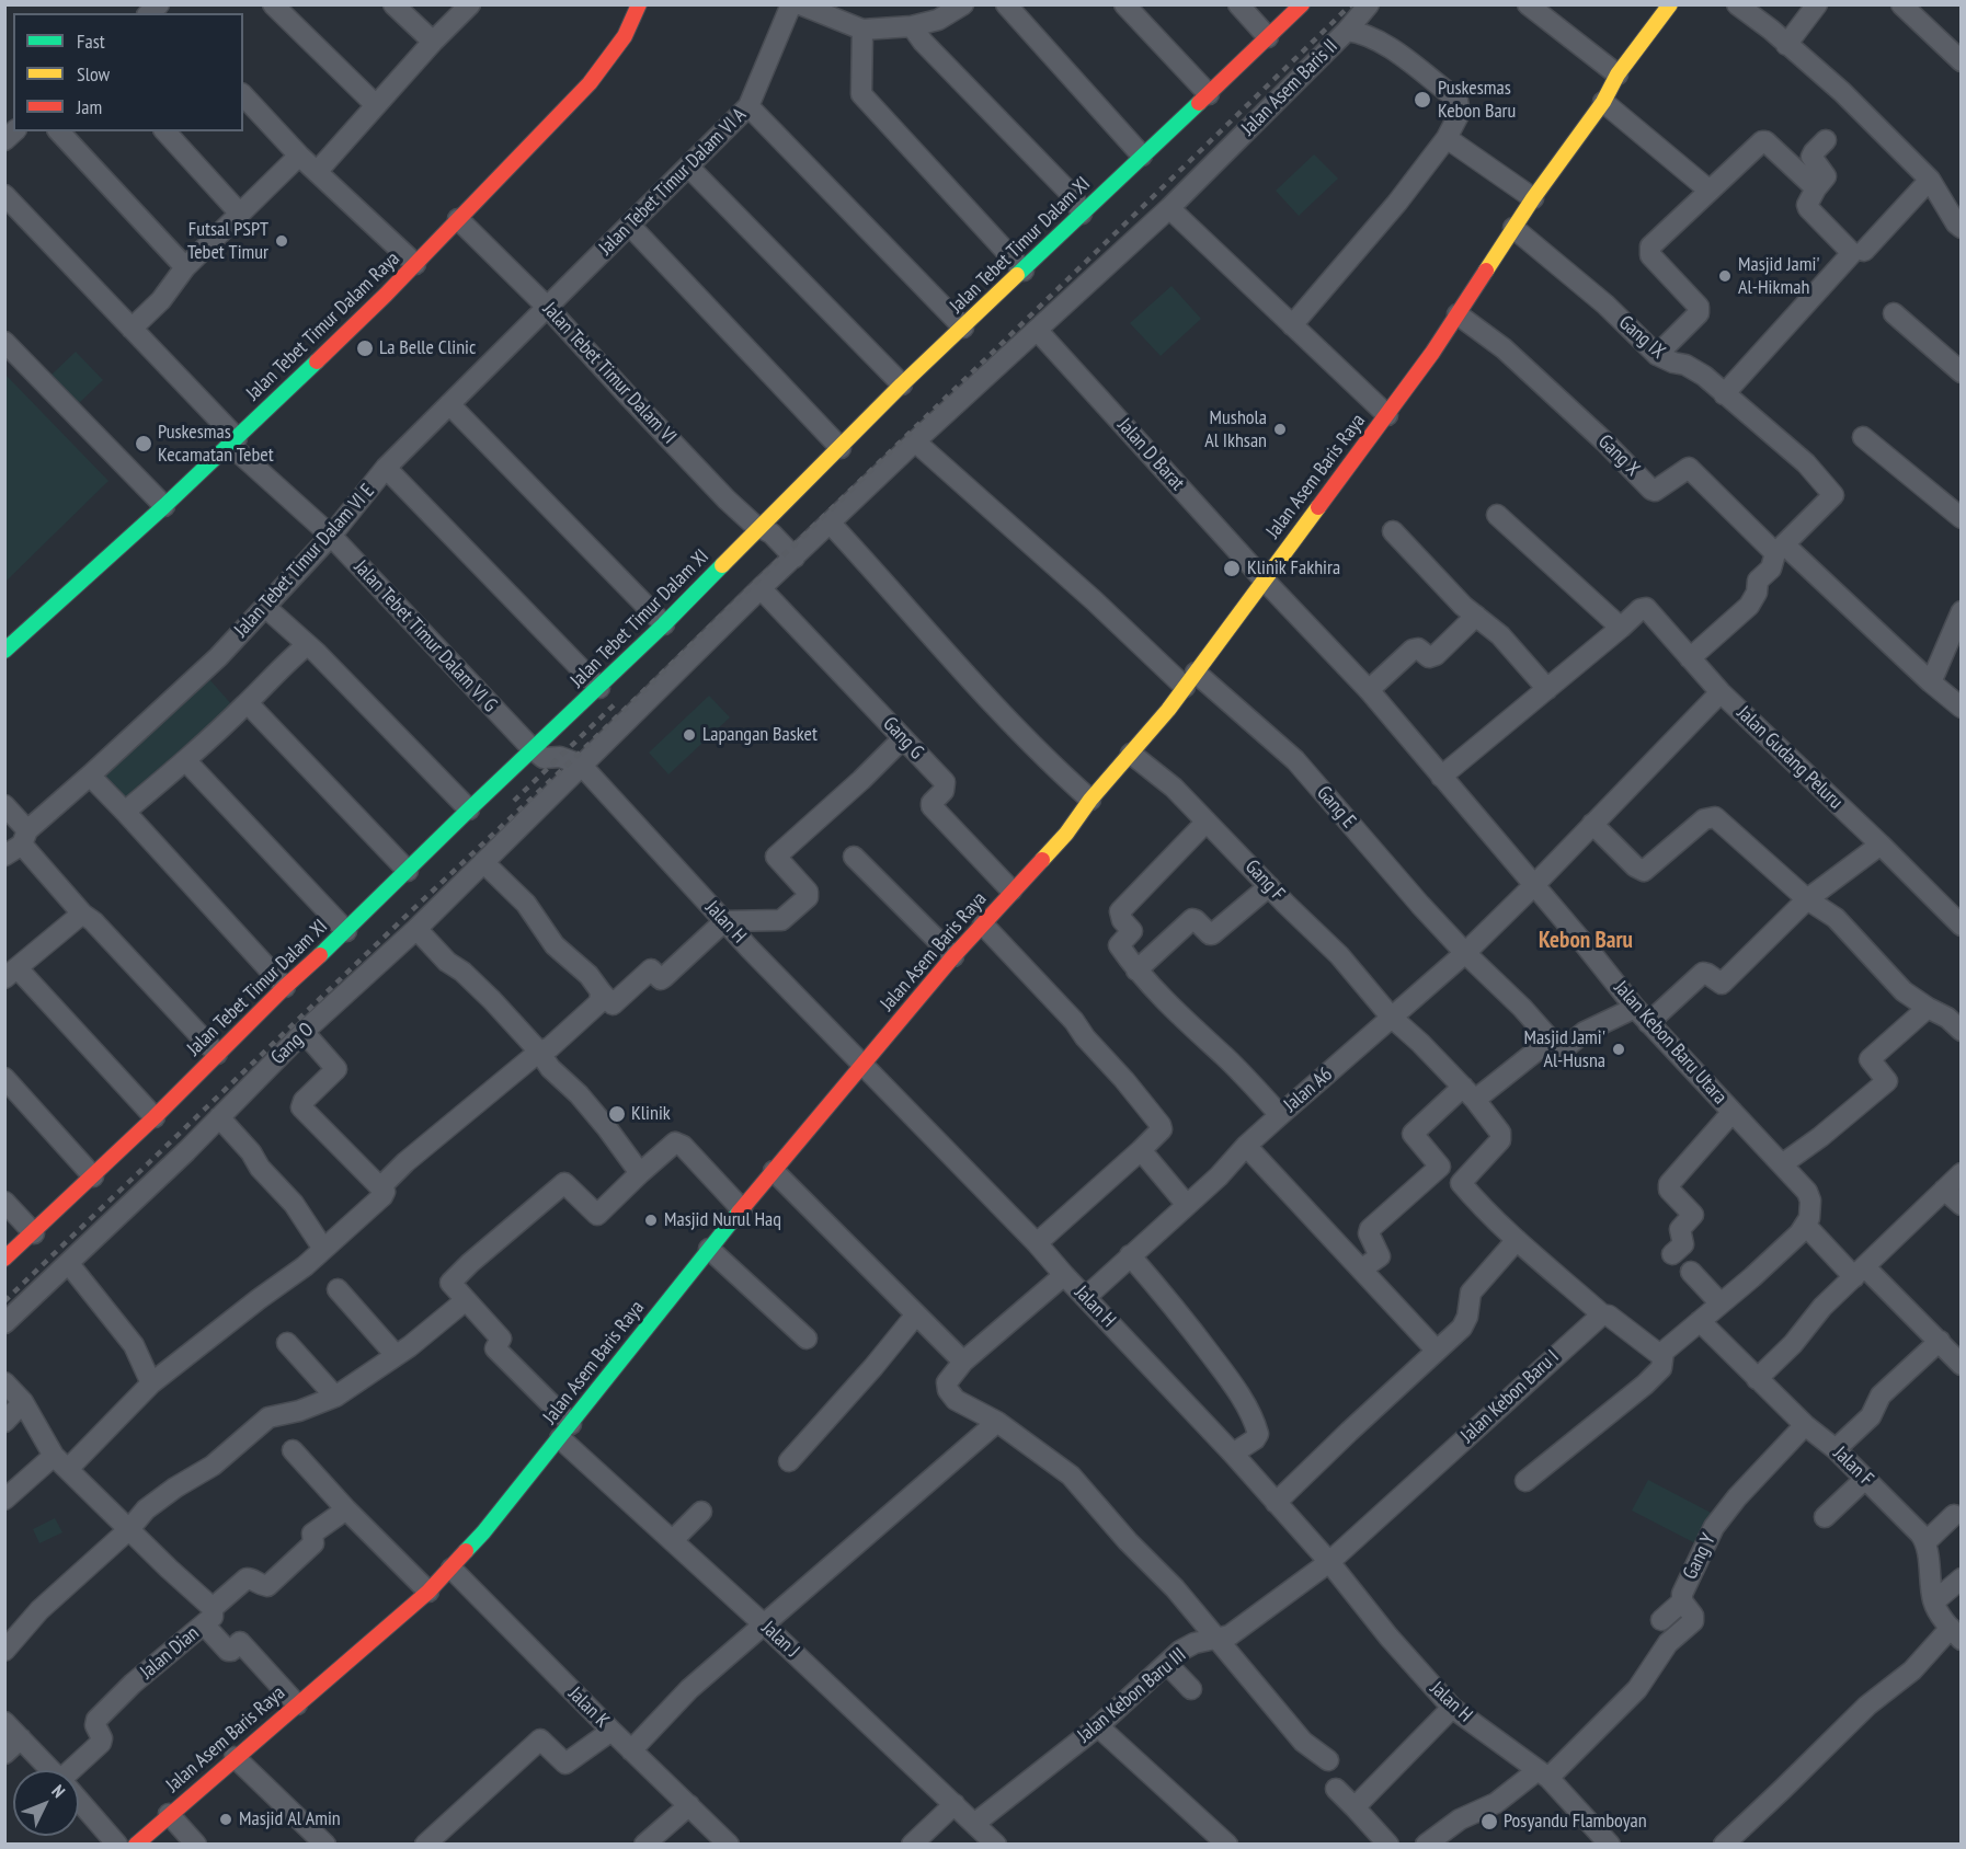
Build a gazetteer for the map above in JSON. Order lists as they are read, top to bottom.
{
  "streets": {
    "street": [
      "Jalan Asem Baris II",
      "Jalan Tebet Timur Dalam VI A",
      "Jalan Tebet Timur Dalam XI",
      "Jalan Tebet Timur Dalam Raya",
      "Gang IX",
      "Jalan Tebet Timur Dalam VI",
      "Jalan D Barat",
      "Gang X",
      "Jalan Asem Baris Raya",
      "Jalan Tebet Timur Dalam VI E",
      "Jalan Tebet Timur Dalam VI G",
      "Gang G",
      "Jalan Gudang Peluru",
      "Gang E",
      "Gang F",
      "Jalan H",
      "Jalan Kebon Baru Utara",
      "Gang O",
      "Jalan A6",
      "Jalan Kebon Baru I",
      "Jalan F",
      "Gang Y",
      "Jalan J",
      "Jalan Dian",
      "Jalan Kebon Baru III",
      "Jalan K"
    ]
  },
  "crossings": [
    ["Jalan Asem Baris II", "Jalan D Barat"],
    ["Jalan Asem Baris II", "Gang E"],
    ["Jalan Asem Baris II", "Gang O"],
    ["Jalan Tebet Timur Dalam VI A", "Jalan Tebet Timur Dalam VI"],
    ["Jalan Tebet Timur Dalam VI A", "Jalan Tebet Timur Dalam VI E"],
    ["Jalan Tebet Timur Dalam XI", "Jalan Tebet Timur Dalam VI"],
    ["Jalan Tebet Timur Dalam XI", "Jalan Tebet Timur Dalam VI G"],
    ["Jalan Tebet Timur Dalam Raya", "Jalan Tebet Timur Dalam VI"],
    ["Jalan Tebet Timur Dalam Raya", "Jalan Tebet Timur Dalam VI G"],
    ["Gang IX", "Gang X"],
    ["Gang IX", "Jalan Asem Baris Raya"],
    ["Jalan Tebet Timur Dalam VI", "Jalan Tebet Timur Dalam VI E"],
    ["Jalan Tebet Timur Dalam VI", "Gang O"],
    ["Jalan D Barat", "Jalan Asem Baris Raya"],
    ["Jalan D Barat", "Jalan Kebon Baru Utara"],
    ["Gang X", "Jalan Asem Baris Raya"],
    ["Jalan Asem Baris Raya", "Gang G"],
    ["Jalan Asem Baris Raya", "Gang E"],
    ["Jalan Asem Baris Raya", "Gang F"],
    ["Jalan Asem Baris Raya", "Jalan H"],
    ["Jalan Asem Baris Raya", "Jalan Kebon Baru Utara"],
    ["Jalan Asem Baris Raya", "Jalan J"],
    ["Jalan Asem Baris Raya", "Jalan Dian"],
    ["Jalan Asem Baris Raya", "Jalan K"],
    ["Jalan Tebet Timur Dalam VI E", "Jalan Tebet Timur Dalam VI G"],
    ["Gang G", "Gang O"],
    ["Jalan Gudang Peluru", "Jalan A6"],
    ["Gang E", "Jalan A6"],
    ["Gang F", "Jalan A6"],
    ["Jalan H", "Gang O"],
    ["Jalan H", "Jalan A6"],
    ["Jalan H", "Jalan Kebon Baru I"],
    ["Jalan H", "Gang Y"],
    ["Jalan H", "Jalan Kebon Baru III"],
    ["Jalan Kebon Baru Utara", "Jalan A6"],
    ["Jalan Kebon Baru I", "Jalan Kebon Baru III"],
    ["Jalan F", "Gang Y"],
    ["Jalan J", "Jalan Kebon Baru III"]
  ],
  "districts": ["Kebon Baru"],
  "places": [
    "Puskesmas Kebon Baru",
    "Futsal PSPT Tebet Timur",
    "Masjid Jami' Al-Hikmah",
    "La Belle Clinic",
    "Mushola Al Ikhsan",
    "Puskesmas Kecamatan Tebet",
    "Klinik Fakhira",
    "Lapangan Basket",
    "Masjid Jami' Al-Husna",
    "Klinik",
    "Masjid Nurul Haq",
    "Masjid Al Amin",
    "Posyandu Flamboyan"
  ],
  "legend": ["Fast", "Slow", "Jam"],
  "north": "top right"
}
